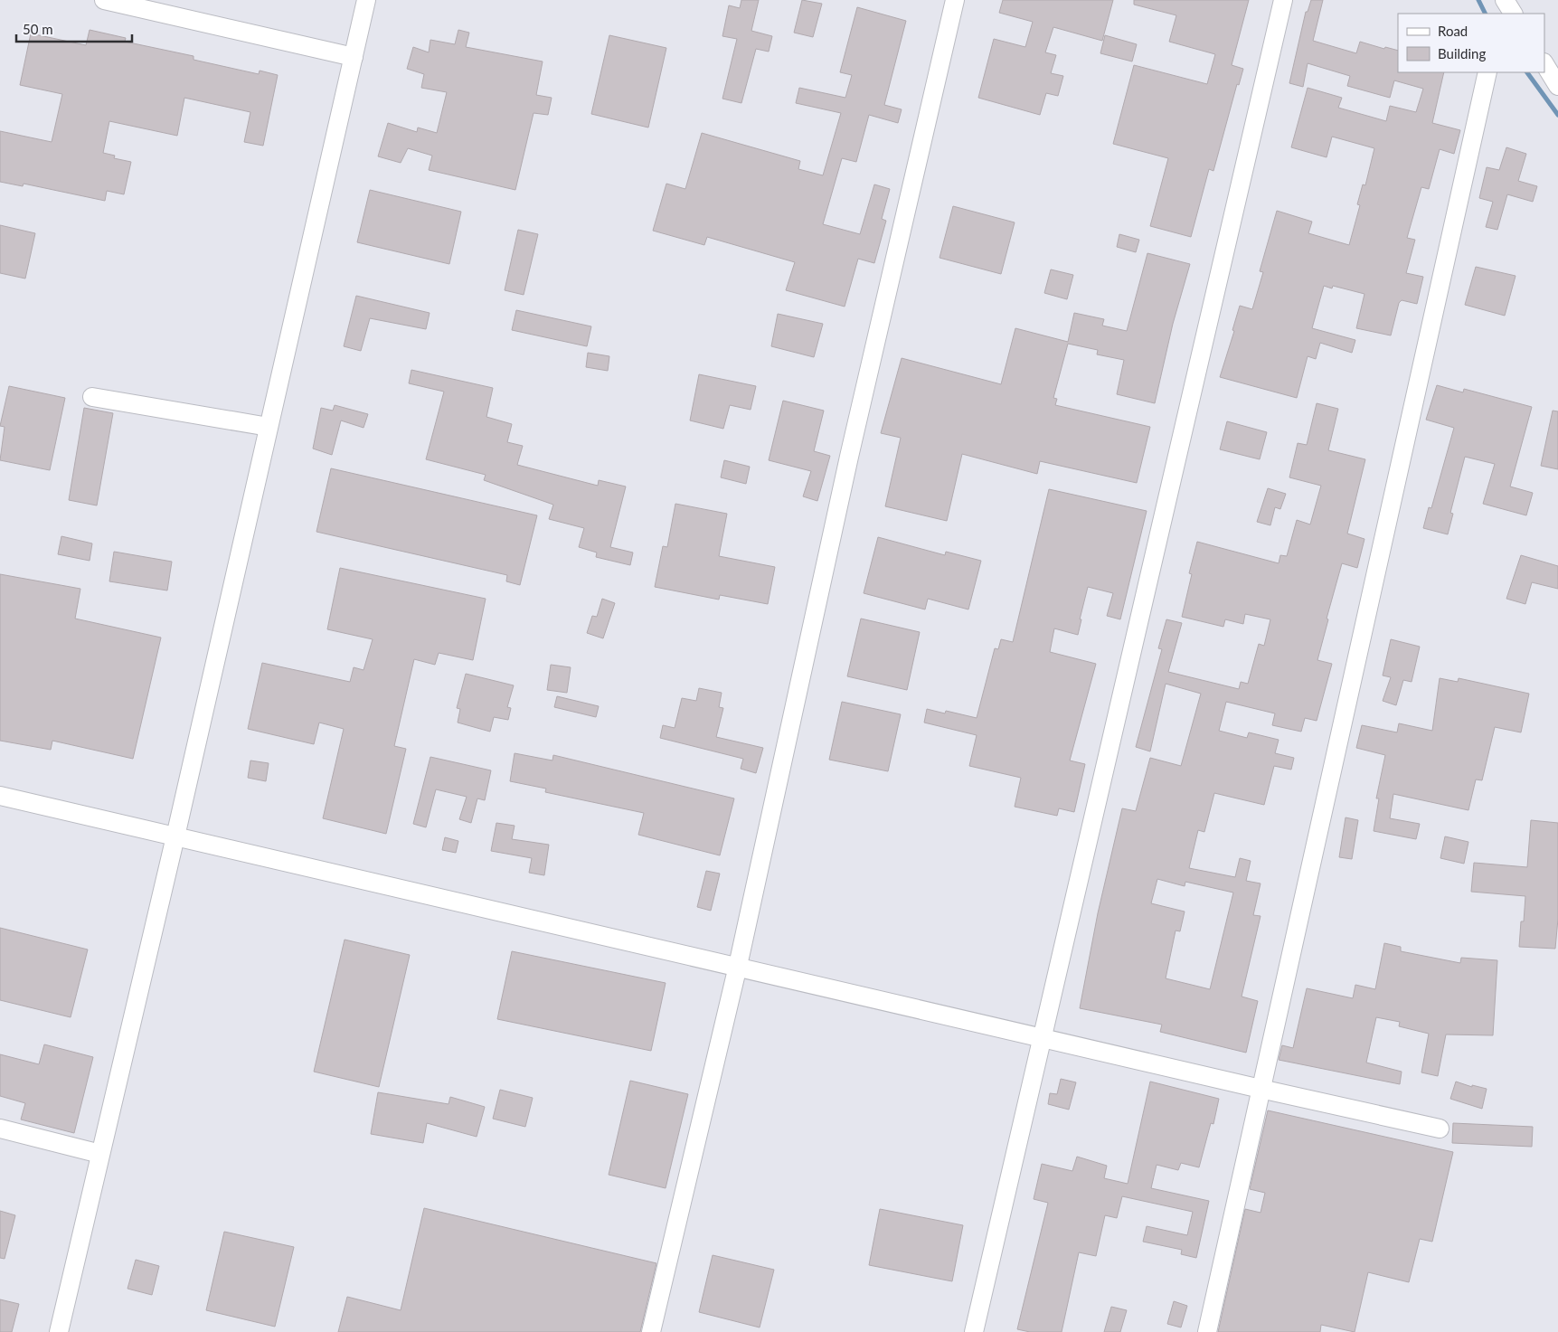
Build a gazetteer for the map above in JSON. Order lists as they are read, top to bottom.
{
  "legend": ["Road", "Building"],
  "scale_bar": "50 m"
}
